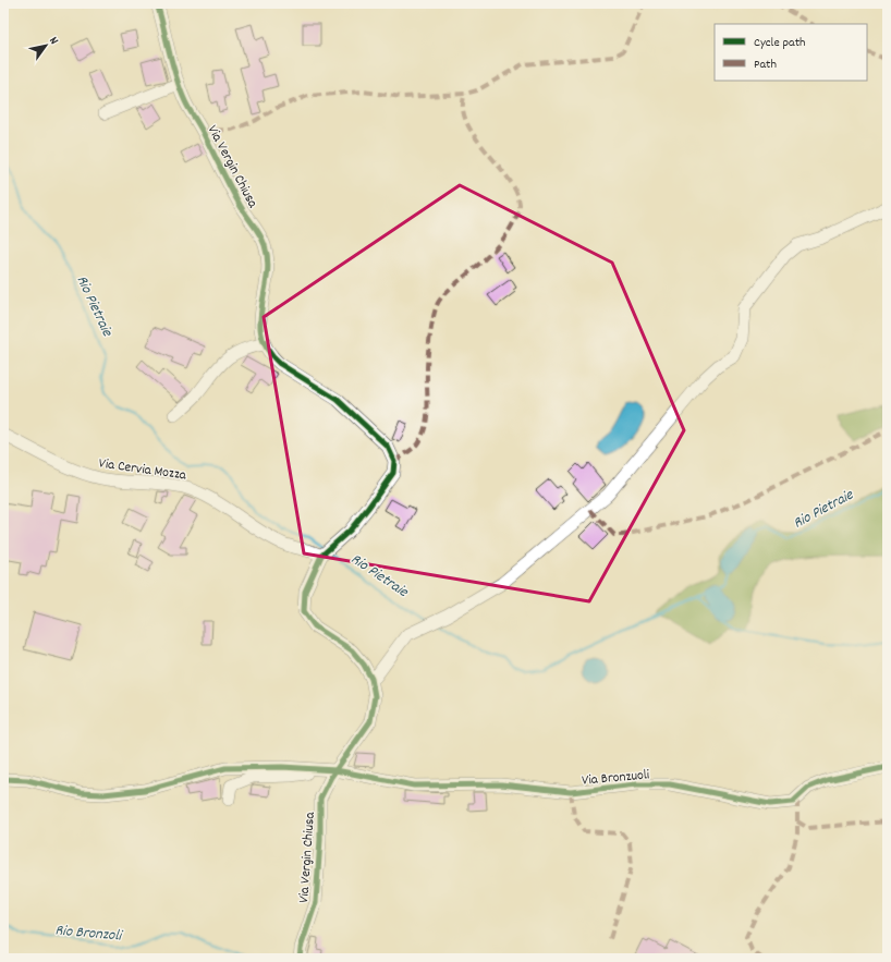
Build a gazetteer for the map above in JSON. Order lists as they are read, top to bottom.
{
  "streets": {
    "street": ["Via Vergin Chiusa", "Via Cervia Mozza", "Via Bronzuoli"]
  },
  "crossings": [
    ["Via Vergin Chiusa", "Via Cervia Mozza"],
    ["Via Vergin Chiusa", "Via Bronzuoli"]
  ],
  "water": ["Rio Pietraie", "Rio Bronzoli"],
  "legend": ["Cycle path", "Path"],
  "north": "top right"
}
